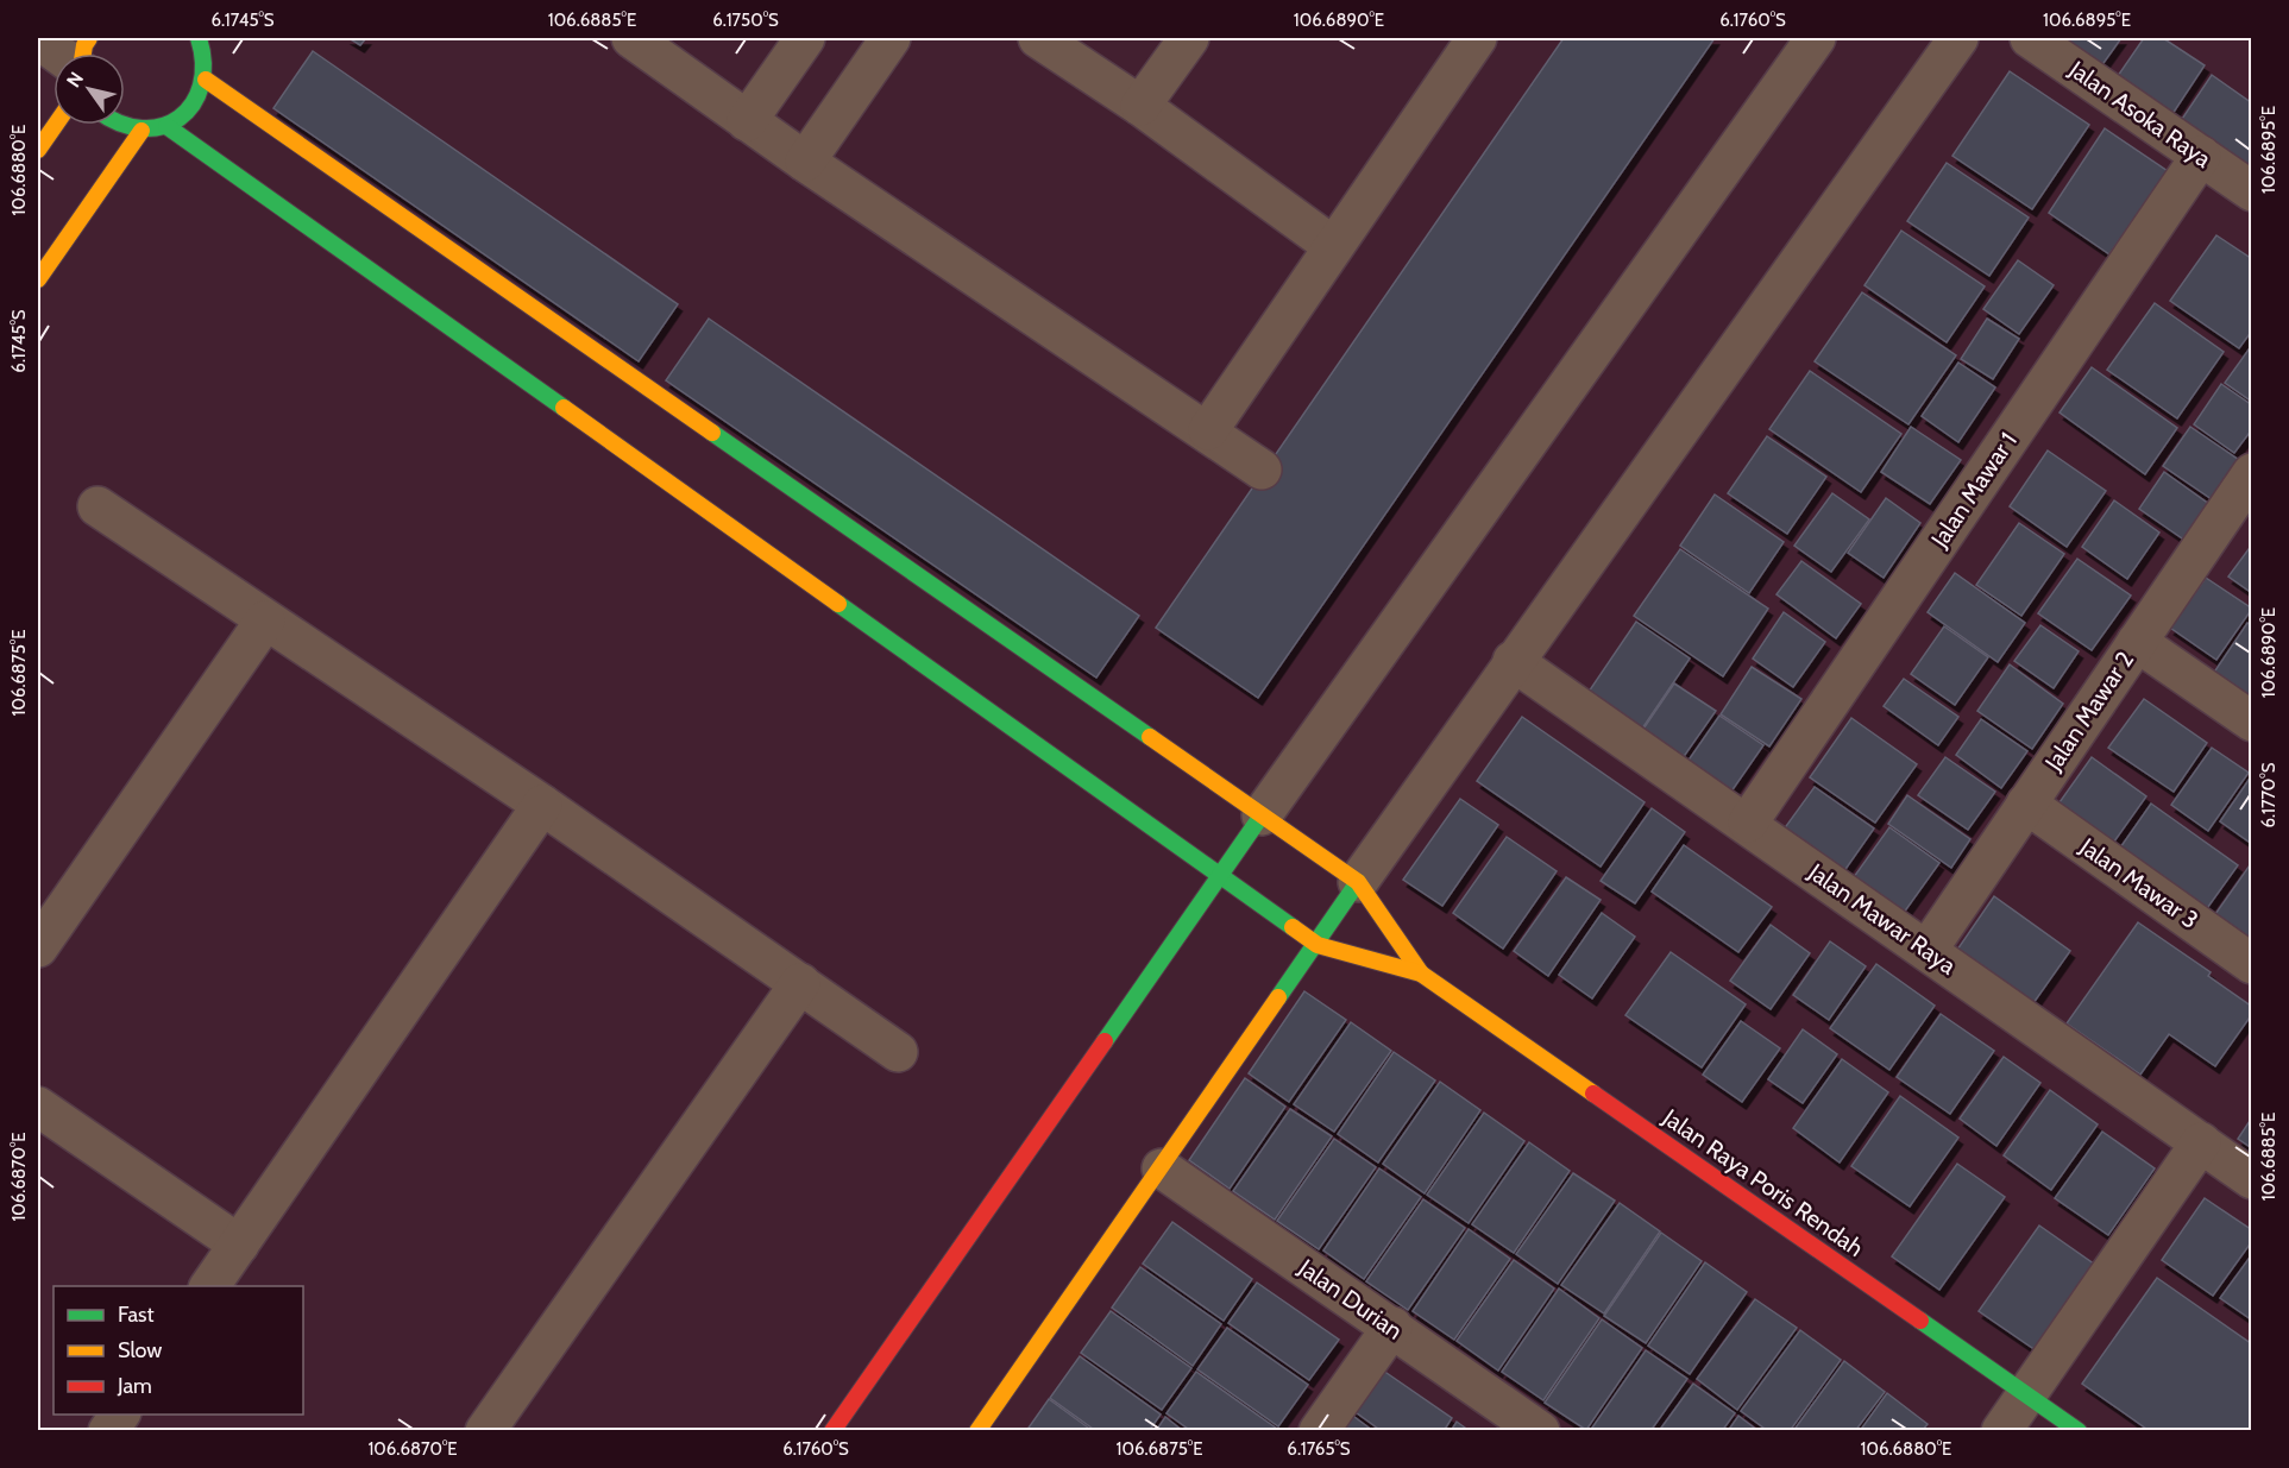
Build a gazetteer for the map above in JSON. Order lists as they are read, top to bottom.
{
  "streets": {
    "street": [
      "Jalan Asoka Raya",
      "Jalan Mawar 1",
      "Jalan Mawar 2",
      "Jalan Mawar 3",
      "Jalan Mawar Raya",
      "Jalan Raya Poris Rendah",
      "Jalan Durian"
    ]
  },
  "crossings": [
    ["Jalan Asoka Raya", "Jalan Mawar 1"],
    ["Jalan Mawar 1", "Jalan Mawar Raya"],
    ["Jalan Mawar 2", "Jalan Mawar 3"],
    ["Jalan Mawar 2", "Jalan Mawar Raya"]
  ],
  "legend": ["Fast", "Slow", "Jam"],
  "north": "top left",
  "coordinates": [
    "6.1745°S",
    "106.6885°E",
    "6.1750°S",
    "106.6890°E",
    "6.1760°S",
    "106.6895°E",
    "106.6880°E",
    "106.6875°E",
    "6.1770°S",
    "106.6870°E",
    "6.1765°S"
  ]
}
